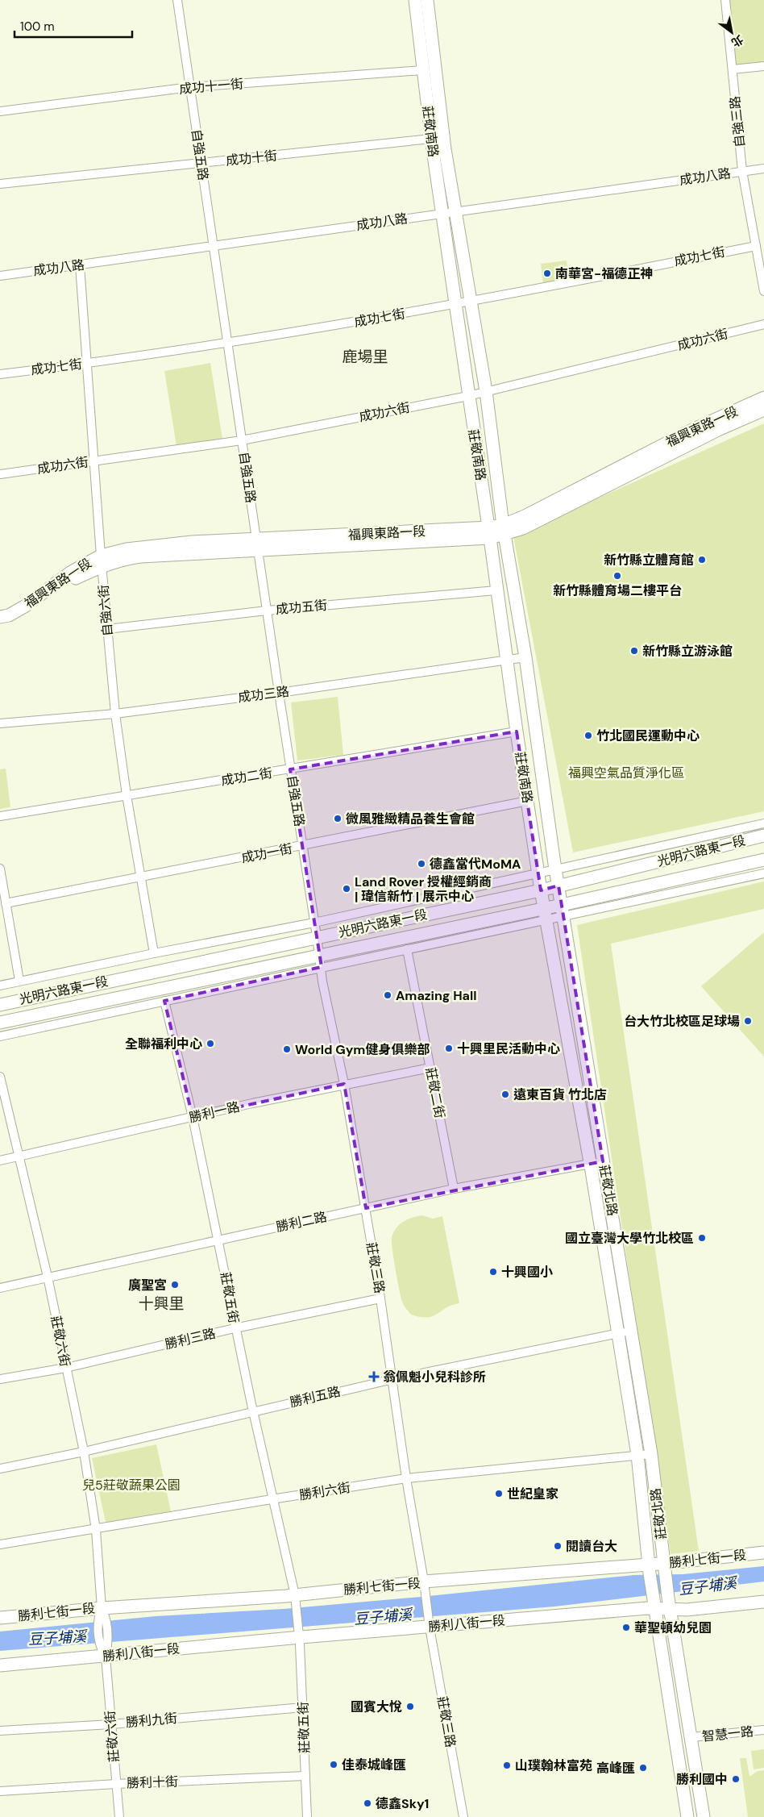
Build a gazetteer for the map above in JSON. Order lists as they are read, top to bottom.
{
  "streets": {
    "street": [
      "成功十一街",
      "自強三路",
      "莊敬南路",
      "自強五路",
      "成功十街",
      "成功八路",
      "成功七街",
      "成功六街",
      "福興東路一段",
      "成功五街",
      "自強六街",
      "成功三路",
      "成功二街",
      "光明六路東一段",
      "成功一街",
      "莊敬二街",
      "勝利一路",
      "莊敬北路",
      "勝利二路",
      "莊敬三路",
      "莊敬五街",
      "勝利三路",
      "莊敬六街",
      "勝利五路",
      "勝利六街",
      "勝利七街一段",
      "勝利八街一段",
      "勝利九街",
      "智慧一路",
      "勝利十街"
    ]
  },
  "crossings": [
    ["成功十一街", "莊敬南路"],
    ["成功十一街", "自強五路"],
    ["自強三路", "成功八路"],
    ["自強三路", "成功七街"],
    ["莊敬南路", "成功十街"],
    ["莊敬南路", "成功八路"],
    ["莊敬南路", "成功七街"],
    ["莊敬南路", "成功六街"],
    ["莊敬南路", "福興東路一段"],
    ["莊敬南路", "成功五街"],
    ["莊敬南路", "成功三路"],
    ["莊敬南路", "成功二街"],
    ["莊敬南路", "光明六路東一段"],
    ["莊敬南路", "成功一街"],
    ["莊敬南路", "莊敬北路"],
    ["自強五路", "成功十街"],
    ["自強五路", "成功八路"],
    ["自強五路", "成功七街"],
    ["自強五路", "成功六街"],
    ["自強五路", "福興東路一段"],
    ["自強五路", "成功五街"],
    ["自強五路", "成功三路"],
    ["自強五路", "成功二街"],
    ["自強五路", "光明六路東一段"],
    ["自強五路", "成功一街"],
    ["自強五路", "莊敬三路"],
    ["成功八路", "自強六街"],
    ["成功七街", "自強六街"],
    ["成功六街", "自強六街"],
    ["福興東路一段", "自強六街"],
    ["成功五街", "自強六街"],
    ["自強六街", "成功三路"],
    ["自強六街", "成功二街"],
    ["自強六街", "光明六路東一段"],
    ["自強六街", "成功一街"],
    ["光明六路東一段", "莊敬二街"],
    ["光明六路東一段", "莊敬北路"],
    ["光明六路東一段", "莊敬三路"],
    ["光明六路東一段", "莊敬五街"],
    ["莊敬二街", "勝利一路"],
    ["莊敬二街", "勝利二路"],
    ["勝利一路", "莊敬三路"],
    ["勝利一路", "莊敬五街"],
    ["勝利一路", "莊敬六街"],
    ["莊敬北路", "勝利二路"],
    ["莊敬北路", "勝利五路"],
    ["莊敬北路", "勝利六街"],
    ["莊敬北路", "勝利七街一段"],
    ["莊敬北路", "勝利八街一段"],
    ["勝利二路", "莊敬三路"],
    ["勝利二路", "莊敬五街"],
    ["勝利二路", "莊敬六街"],
    ["莊敬三路", "勝利三路"],
    ["莊敬三路", "勝利五路"],
    ["莊敬三路", "勝利六街"],
    ["莊敬三路", "勝利七街一段"],
    ["莊敬三路", "勝利八街一段"],
    ["莊敬五街", "勝利三路"],
    ["莊敬五街", "勝利五路"],
    ["莊敬五街", "勝利六街"],
    ["莊敬五街", "勝利七街一段"],
    ["莊敬五街", "勝利八街一段"],
    ["莊敬五街", "勝利九街"],
    ["莊敬五街", "勝利十街"],
    ["勝利三路", "莊敬六街"],
    ["莊敬六街", "勝利五路"],
    ["莊敬六街", "勝利六街"],
    ["莊敬六街", "勝利七街一段"],
    ["莊敬六街", "勝利八街一段"],
    ["莊敬六街", "勝利九街"],
    ["莊敬六街", "勝利十街"]
  ],
  "districts": ["鹿場里", "十興里"],
  "water": ["豆子埔溪"],
  "parks": ["福興空氣品質淨化區", "兒5莊敬蔬果公園"],
  "places": {
    "other": [
      "南華宮-福德正神",
      "新竹縣立體育館",
      "新竹縣體育場二樓平台",
      "新竹縣立游泳館",
      "竹北國民運動中心",
      "微風雅緻精品養生會館",
      "德鑫當代MoMA",
      "Land Rover 授權經銷商 | 瑋信新竹 | 展示中心",
      "Amazing Hall",
      "台大竹北校區足球場",
      "全聯福利中心",
      "十興里民活動中心",
      "World Gym健身俱樂部",
      "遠東百貨 竹北店",
      "國立臺灣大學竹北校區",
      "十興國小",
      "廣聖宮",
      "世紀皇家",
      "閱讀台大",
      "華聖頓幼兒園",
      "國賓大悅",
      "佳泰城峰匯",
      "山璞翰林富苑",
      "高峰匯",
      "勝利國中",
      "德鑫Sky1"
    ],
    "health": ["翁佩魁小兒科診所"]
  },
  "scale_bar": "100 m",
  "north": "bottom right"
}
